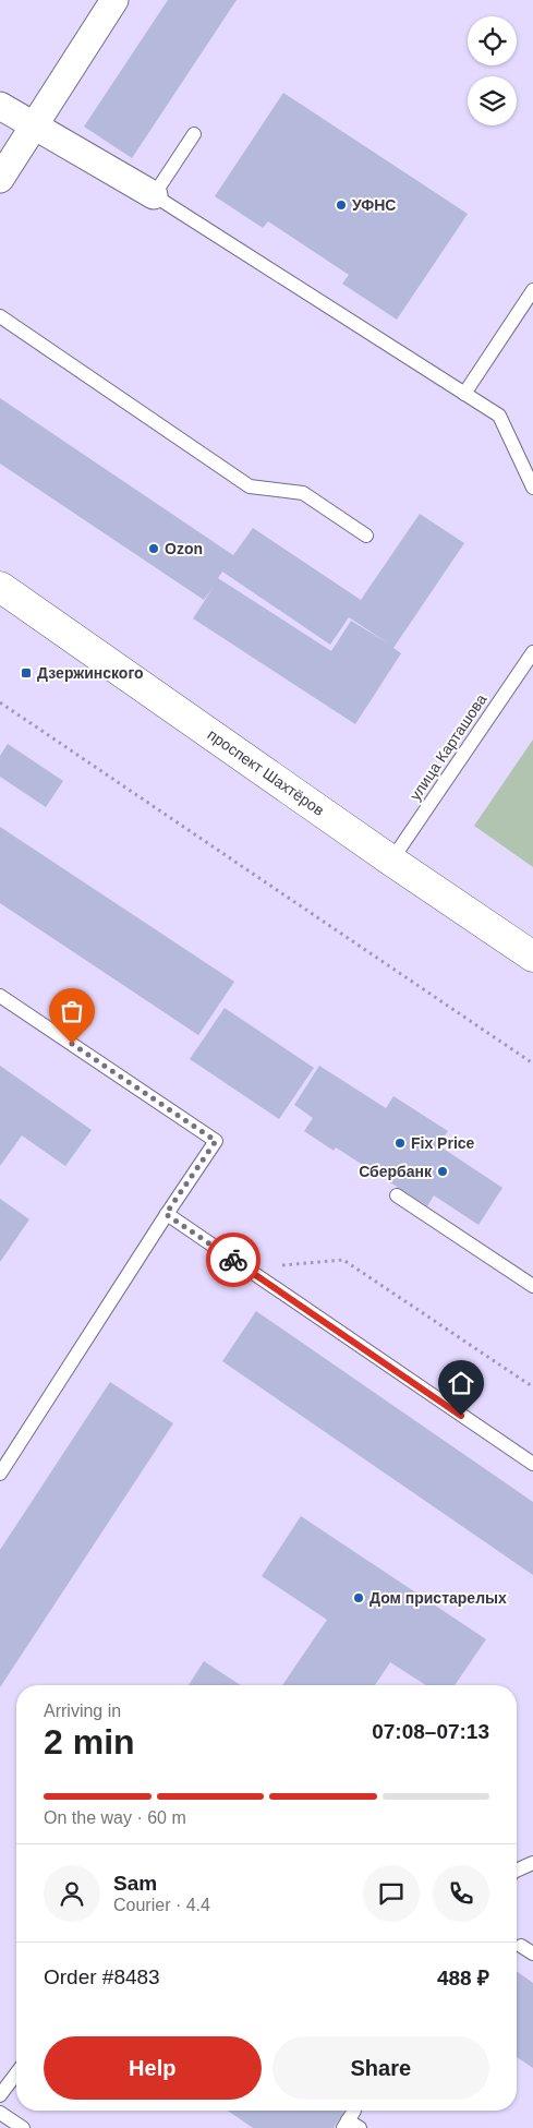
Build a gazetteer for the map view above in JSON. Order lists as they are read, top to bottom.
{
  "streets": {
    "main road": ["проспект Шахтёров"],
    "lane": ["улица Карташова"]
  },
  "crossings": [
    ["улица Карташова", "проспект Шахтёров"]
  ],
  "places": {
    "other": [
      "УФНС",
      "Ozon",
      "Fix Price",
      "Сбербанк",
      "Дом пристарелых"
    ],
    "transit": ["Дзержинского"]
  },
  "page": {
    "heading": ["2 min", "Arriving in", "07:08–07:13"],
    "panel": [
      "Sam",
      "Courier · 4.4",
      "Order #8483",
      "488 ₽"
    ],
    "bar": "On the way · 60 m",
    "buttons": ["Help", "Share"]
  }
}
